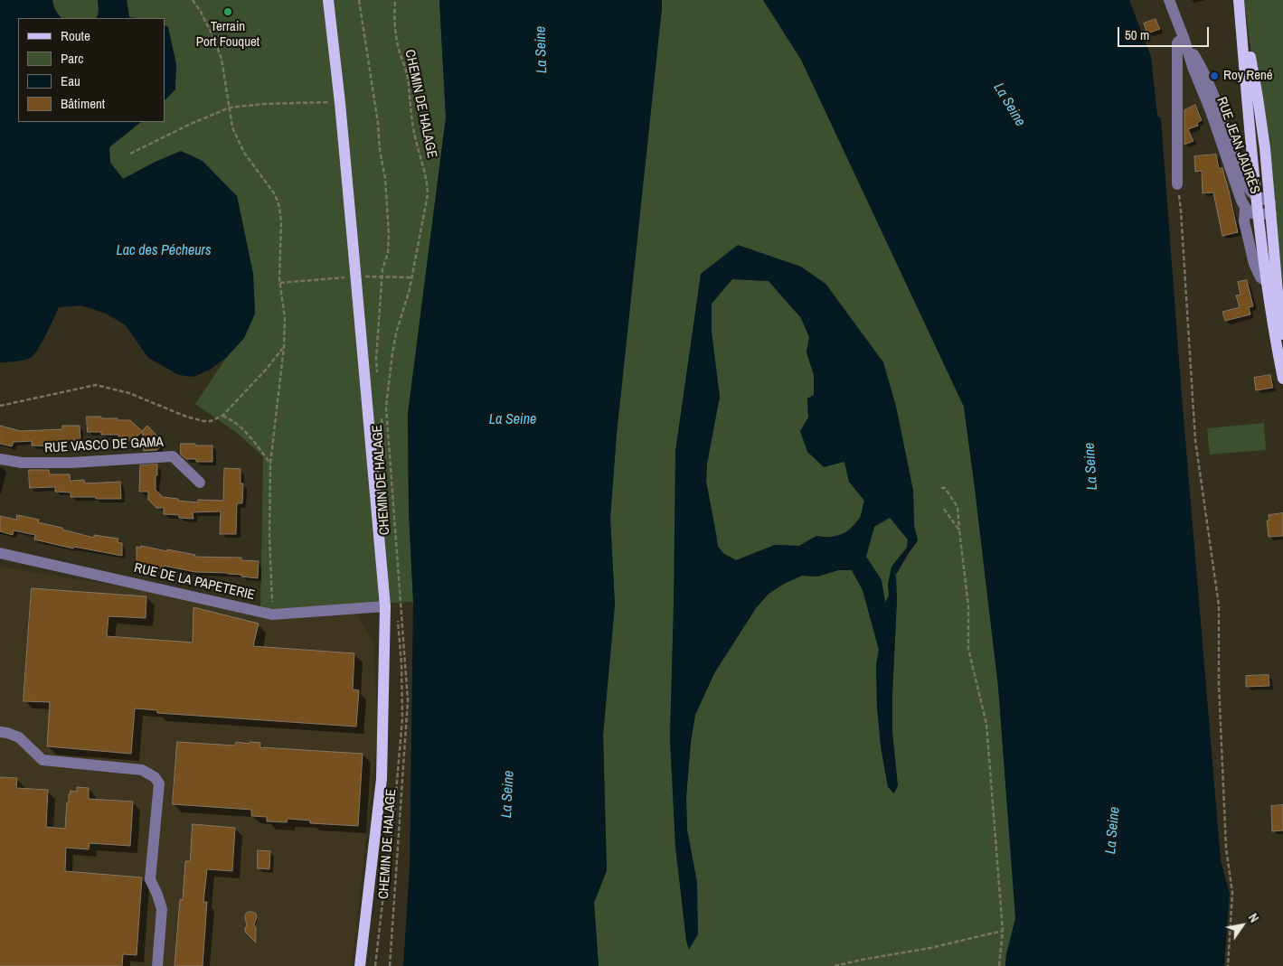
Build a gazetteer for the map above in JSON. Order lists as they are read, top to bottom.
{
  "streets": {
    "street": ["RUE JEAN JAURÈS", "RUE VASCO DE GAMA", "RUE DE LA PAPETERIE"],
    "path": ["CHEMIN DE HALAGE"]
  },
  "water": ["La Seine", "Lac des Pécheurs"],
  "places": ["Terrain Port Fouquet", "Roy René"],
  "legend": [
    "Route",
    "Parc",
    "Eau",
    "Bâtiment"
  ],
  "scale_bar": "50 m",
  "north": "top right"
}
